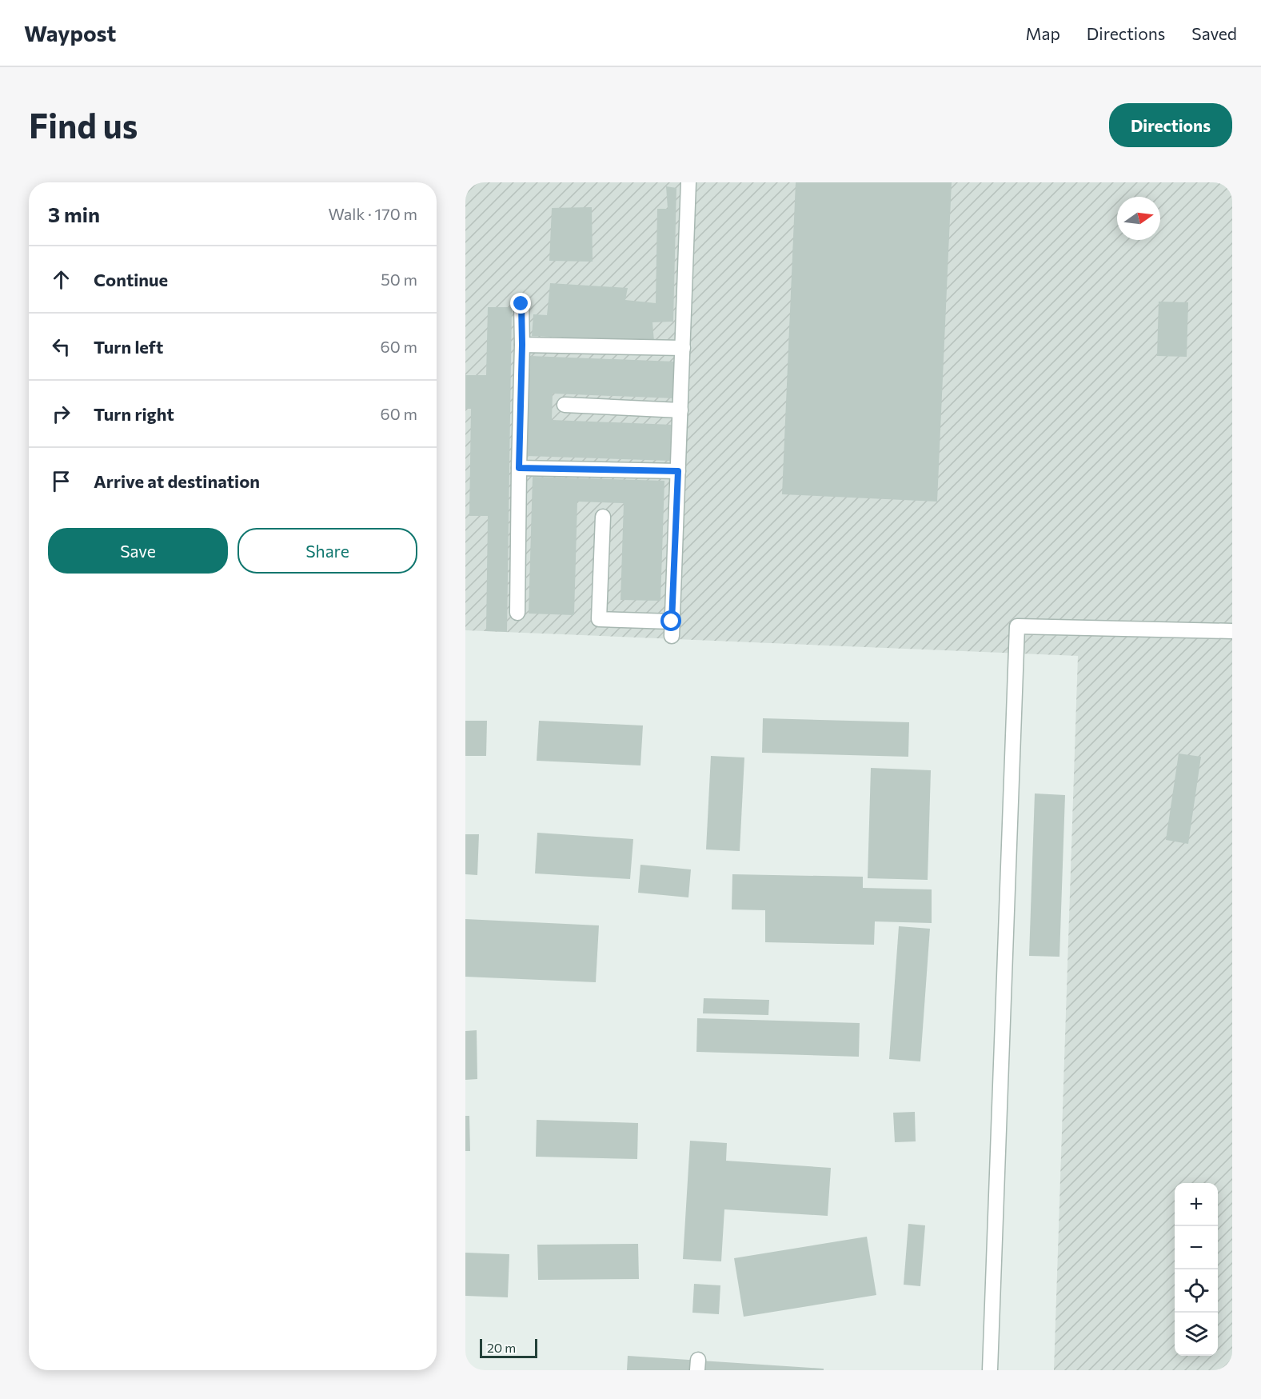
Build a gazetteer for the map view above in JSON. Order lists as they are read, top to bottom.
{
  "scale_bar": "20 m",
  "north": "right",
  "page": {
    "header": "Waypost",
    "nav": ["Map", "Directions", "Saved"],
    "buttons": [
      "Directions",
      ["Save", "Share"]
    ],
    "title": "Find us",
    "heading": ["3 min", "Walk · 170 m"],
    "list": [
      ["Continue", "50 m"],
      ["Turn left", "60 m"],
      ["Turn right", "60 m"],
      "Arrive at destination"
    ],
    "map_buttons": ["+", "−"],
    "scale": "20 m"
  }
}
